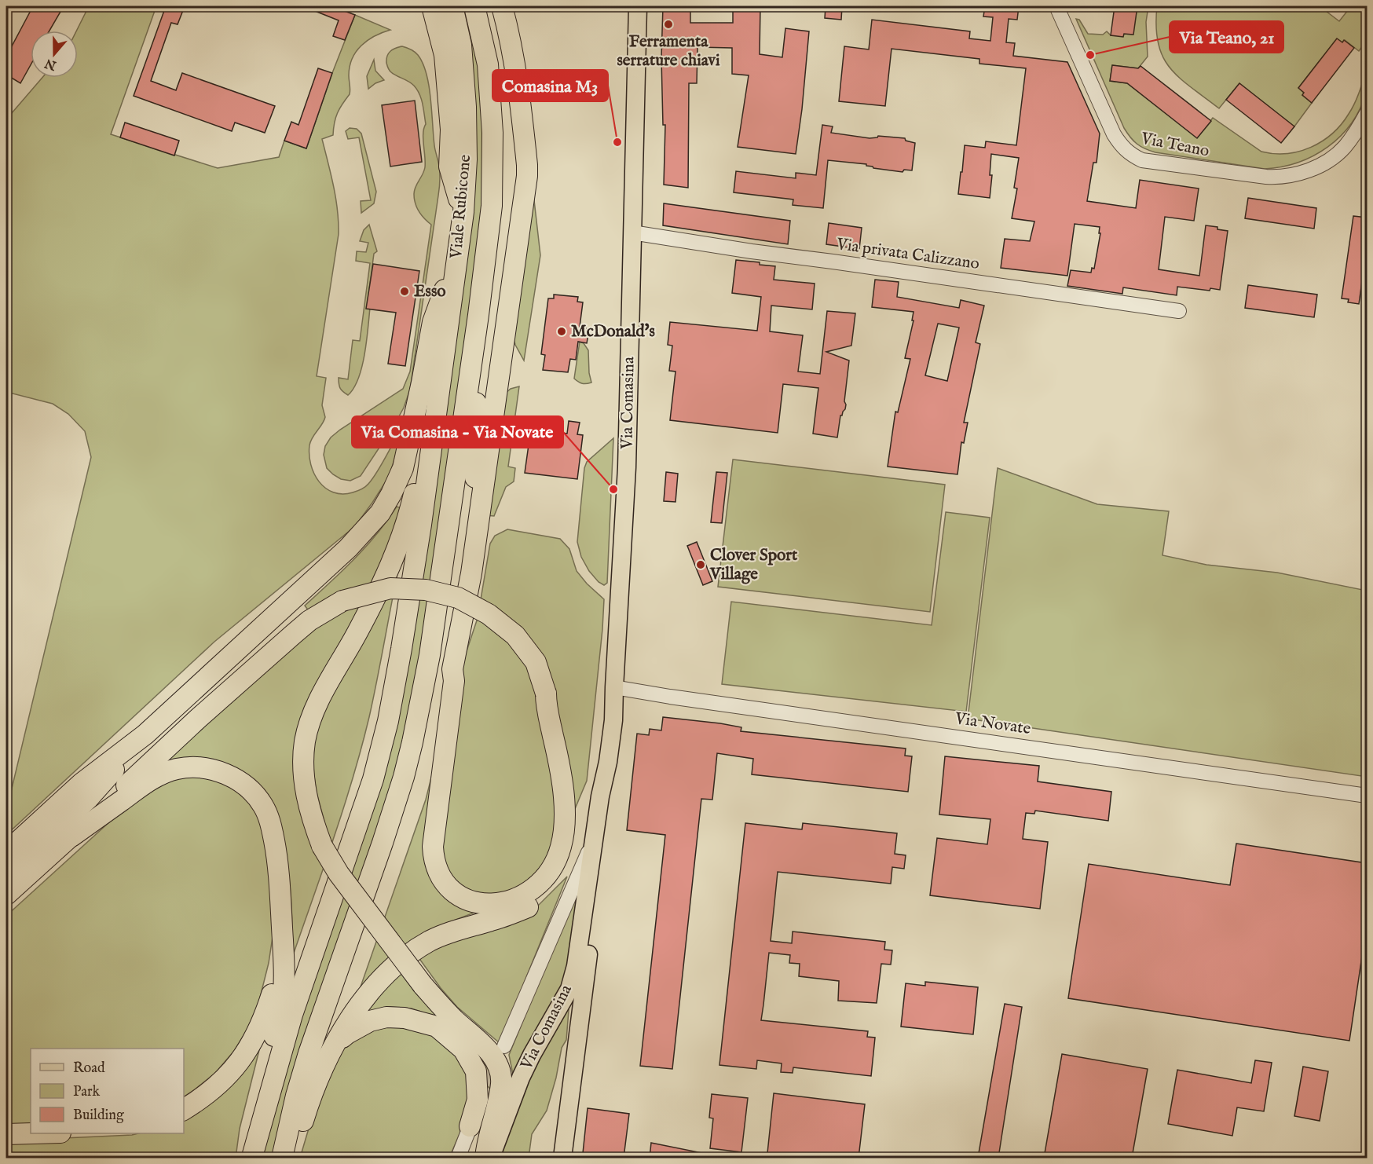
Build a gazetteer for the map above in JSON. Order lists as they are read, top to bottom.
{
  "streets": {
    "highway": ["Viale Rubicone"],
    "main road": ["Via Comasina"],
    "street": ["Via Teano", "Via privata Calizzano", "Via Novate"]
  },
  "crossings": [
    ["Via privata Calizzano", "Via Comasina"],
    ["Via Comasina", "Via Novate"]
  ],
  "places": [
    "Ferramenta serrature chiavi",
    "Via Teano, 21",
    "Comasina M3",
    "Esso",
    "McDonald's",
    "Via Comasina - Via Novate",
    "Clover Sport Village"
  ],
  "legend": ["Road", "Park", "Building"],
  "north": "bottom"
}
